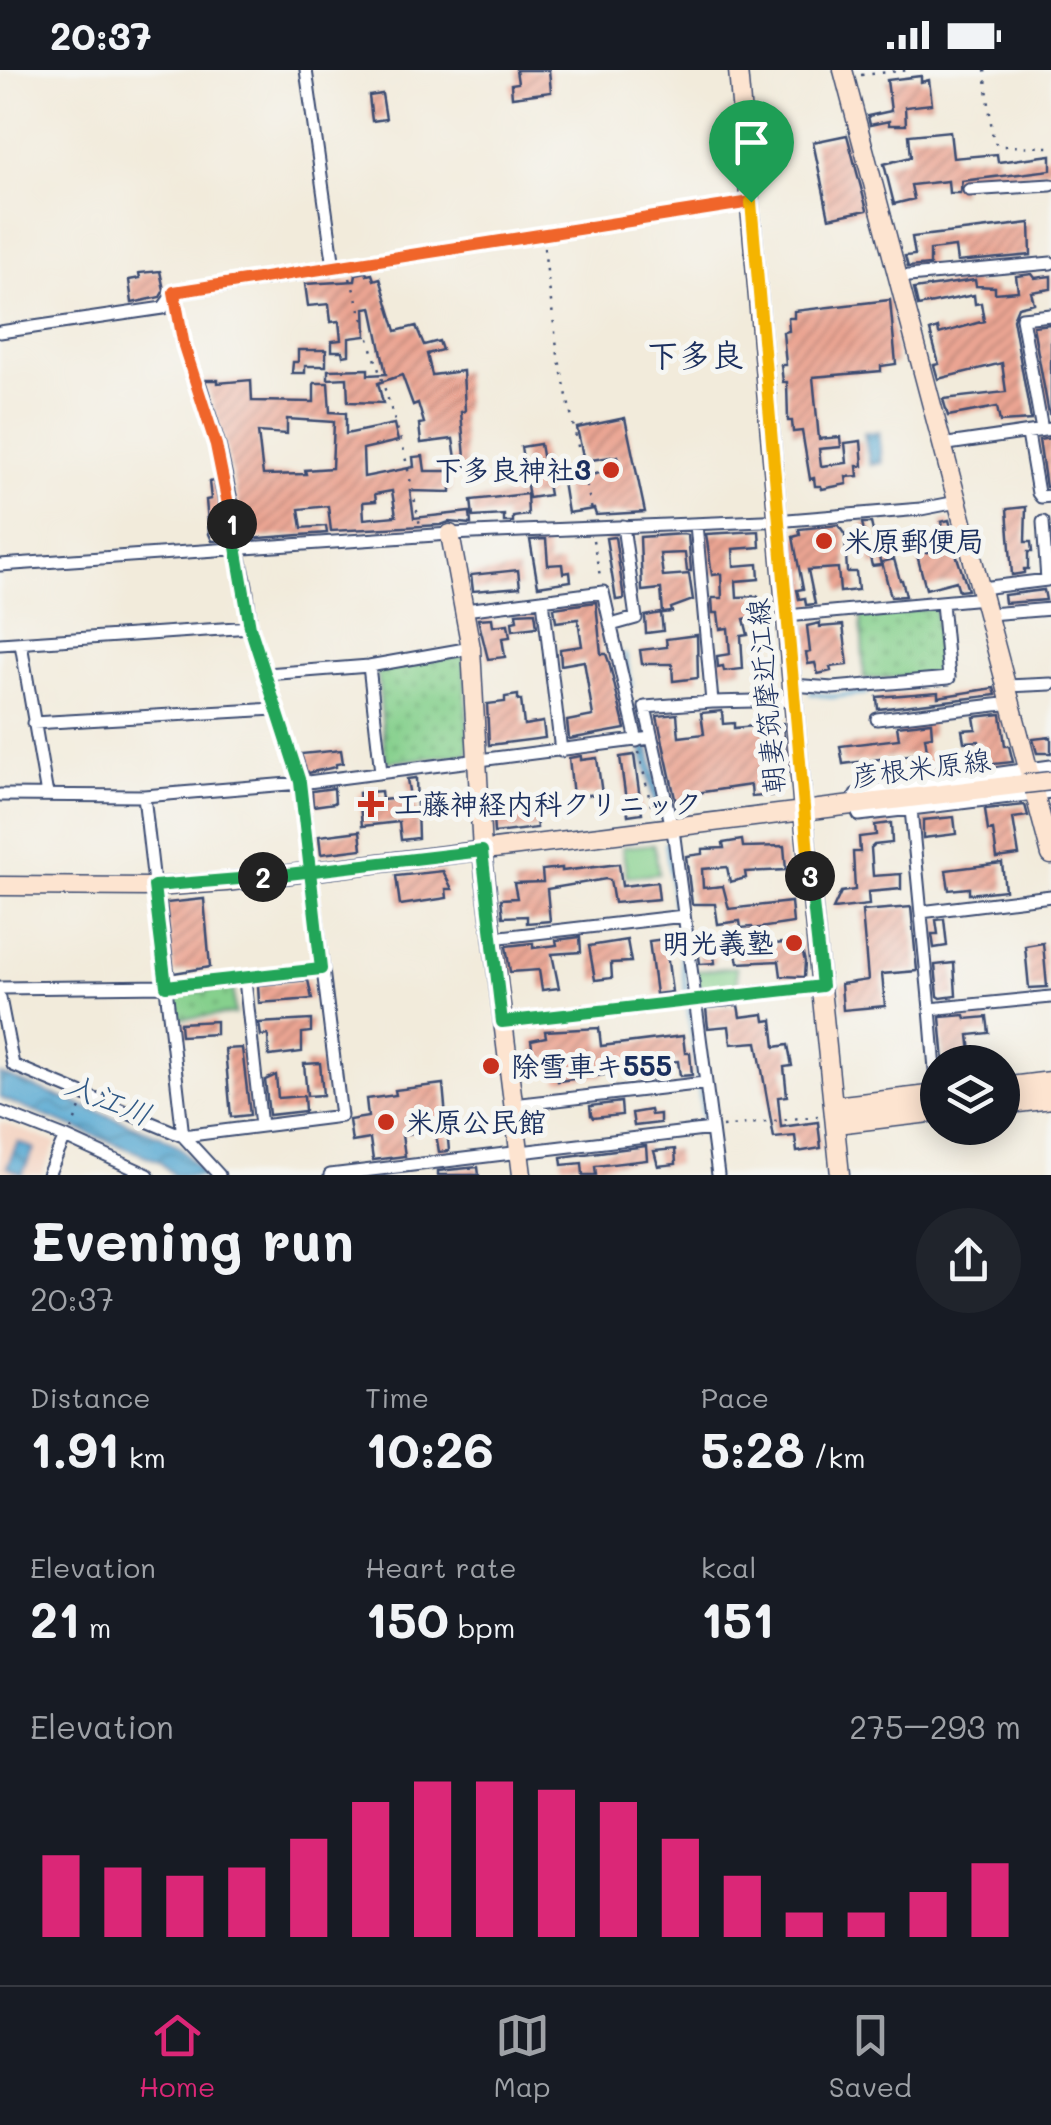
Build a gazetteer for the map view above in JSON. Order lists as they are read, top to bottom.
{
  "streets": {
    "main road": ["朝妻筑摩近江線", "彦根米原線"]
  },
  "crossings": [
    ["朝妻筑摩近江線", "彦根米原線"]
  ],
  "districts": ["下多良"],
  "water": ["入江川"],
  "places": {
    "other": [
      "下多良神社3",
      "米原郵便局",
      "明光義塾",
      "除雪車キ555",
      "米原公民館"
    ],
    "health": ["工藤神経内科クリニック"]
  },
  "page": {
    "status": "20:37",
    "pins": ["1", "3", "2"],
    "heading": ["Evening run", "20:37"],
    "stats": [
      ["Distance", "1.91 km"],
      ["Time", "10:26"],
      ["Pace", "5:28 /km"],
      ["Elevation", "21 m"],
      ["Heart rate", "150 bpm"],
      ["kcal", "151"]
    ],
    "chart": ["Elevation", "275–293 m"],
    "tabs": ["Home", "Map", "Saved"]
  }
}
